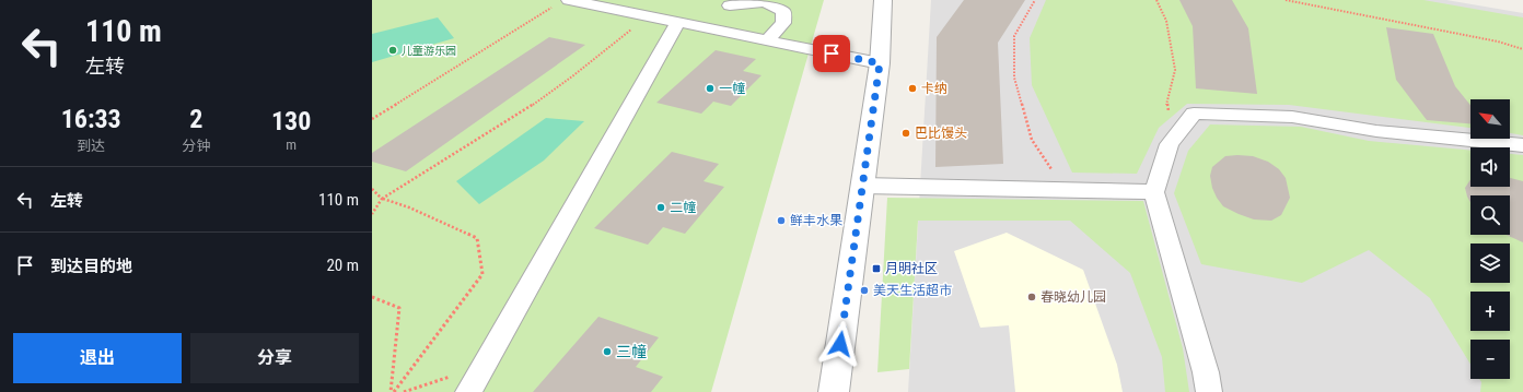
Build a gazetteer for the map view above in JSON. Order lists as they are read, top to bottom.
{
  "places": {
    "other": [
      "儿童游乐园",
      "一幢",
      "卡纳",
      "巴比馒头",
      "二幢",
      "鲜丰水果",
      "美天生活超市",
      "春晓幼儿园",
      "三幢"
    ],
    "transit": ["月明社区"]
  },
  "north": "top left",
  "page": {
    "turn": ["110 m", "左转"],
    "eta": [
      "16:33",
      "到达",
      "2",
      "分钟",
      "130",
      "m"
    ],
    "map_buttons": ["+", "−"],
    "list": [
      {
        "name": "左转",
        "value": "110 m"
      },
      {
        "name": "到达目的地",
        "value": "20 m"
      }
    ],
    "buttons": ["退出", "分享"]
  }
}
